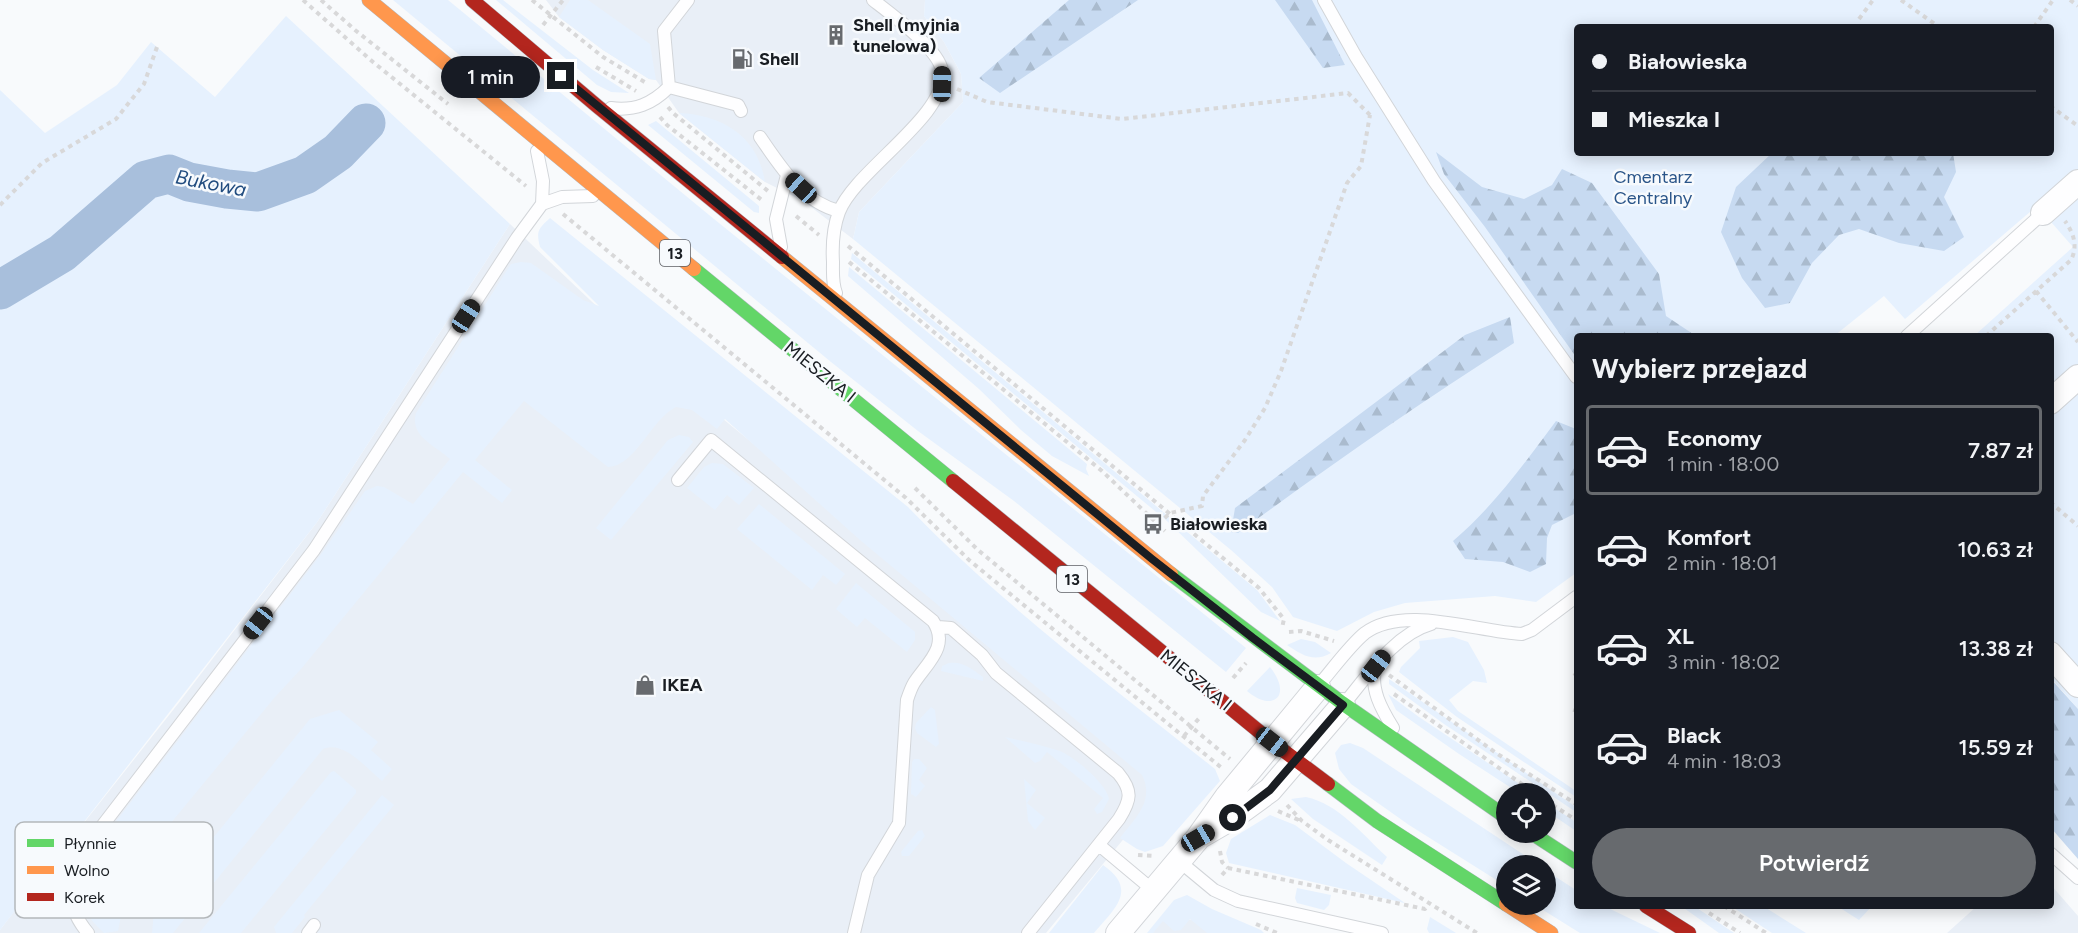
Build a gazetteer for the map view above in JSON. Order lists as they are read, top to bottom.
{
  "streets": {
    "main road": ["13", "MIESZKA I"]
  },
  "water": ["Bukowa"],
  "parks": ["Cmentarz Centralny"],
  "places": {
    "building": ["Shell (myjnia tunelowa)"],
    "fuel station": ["Shell"],
    "bus stop": ["Białowieska"],
    "shop": ["IKEA"]
  },
  "legend": ["Płynnie", "Wolno", "Korek"],
  "page": {
    "banner": ["Białowieska", "Mieszka I"],
    "bubble": "1 min",
    "heading": "Wybierz przejazd",
    "list": [
      {
        "name": "Economy",
        "note": "1 min · 18:00",
        "value": "7.87 zł"
      },
      {
        "name": "Komfort",
        "note": "2 min · 18:01",
        "value": "10.63 zł"
      },
      {
        "name": "XL",
        "note": "3 min · 18:02",
        "value": "13.38 zł"
      },
      {
        "name": "Black",
        "note": "4 min · 18:03",
        "value": "15.59 zł"
      }
    ],
    "buttons": "Potwierdź"
  }
}
